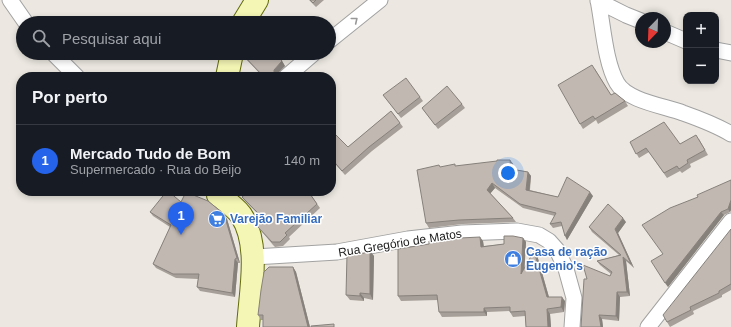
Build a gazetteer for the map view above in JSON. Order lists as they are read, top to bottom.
{
  "streets": {
    "street": ["Rua Gregório de Matos"]
  },
  "places": {
    "supermarket": ["Varejão Familiar"],
    "shop": ["Casa de ração Eugenio's"]
  },
  "north": "bottom left",
  "page": {
    "map_buttons": ["+", "−"],
    "search": "Pesquisar aqui",
    "heading": "Por perto",
    "list": [
      {
        "mark": "1",
        "name": "Mercado Tudo de Bom",
        "note": "Supermercado · Rua do Beijo",
        "value": "140 m"
      }
    ],
    "pins": "1"
  }
}
